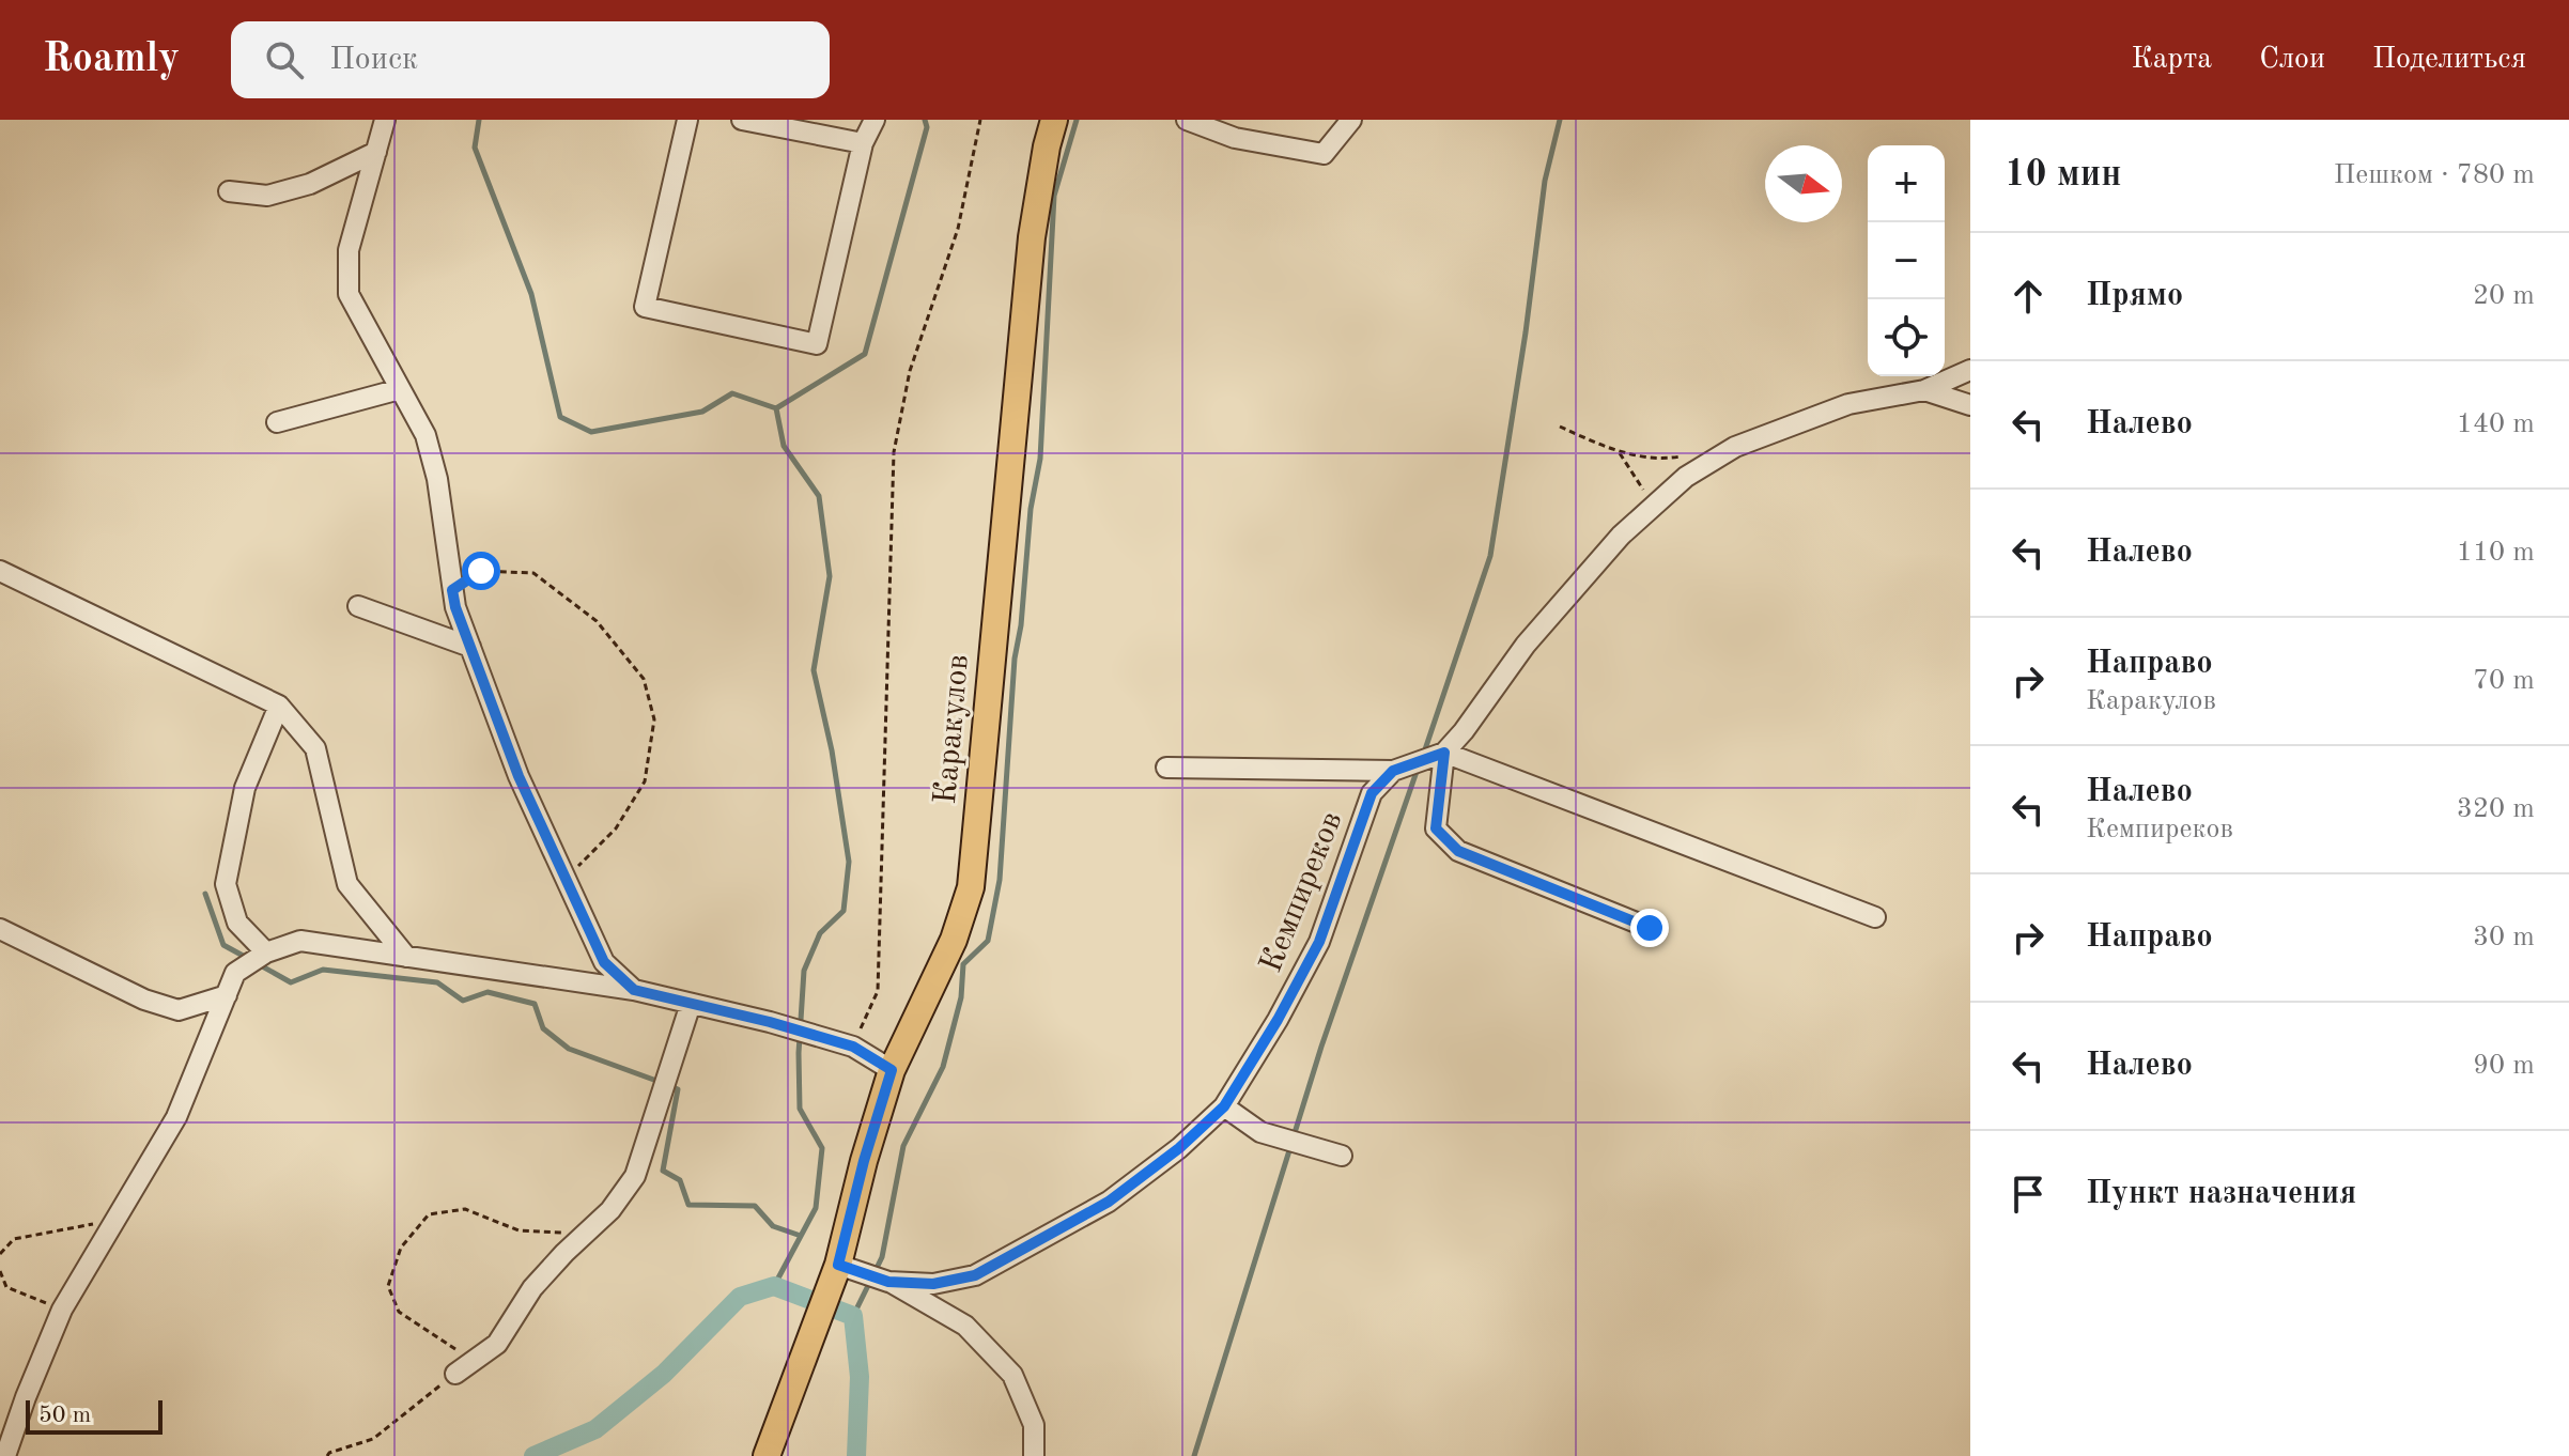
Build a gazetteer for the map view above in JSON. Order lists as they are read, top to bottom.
{
  "streets": {
    "main road": ["Каракулов"],
    "street": ["Кемпиреков"]
  },
  "crossings": [
    ["Каракулов", "Кемпиреков"]
  ],
  "scale_bar": "50 m",
  "north": "right",
  "page": {
    "header": "Roamly",
    "search": "Поиск",
    "nav": ["Карта", "Слои", "Поделиться"],
    "heading": ["10 мин", "Пешком · 780 m"],
    "map_buttons": ["+", "−"],
    "list": [
      ["Прямо", "20 m"],
      ["Налево", "140 m"],
      ["Налево", "110 m"],
      ["Направо", "Каракулов", "70 m"],
      ["Налево", "Кемпиреков", "320 m"],
      ["Направо", "30 m"],
      ["Налево", "90 m"],
      "Пункт назначения"
    ],
    "scale": "50 m"
  }
}
